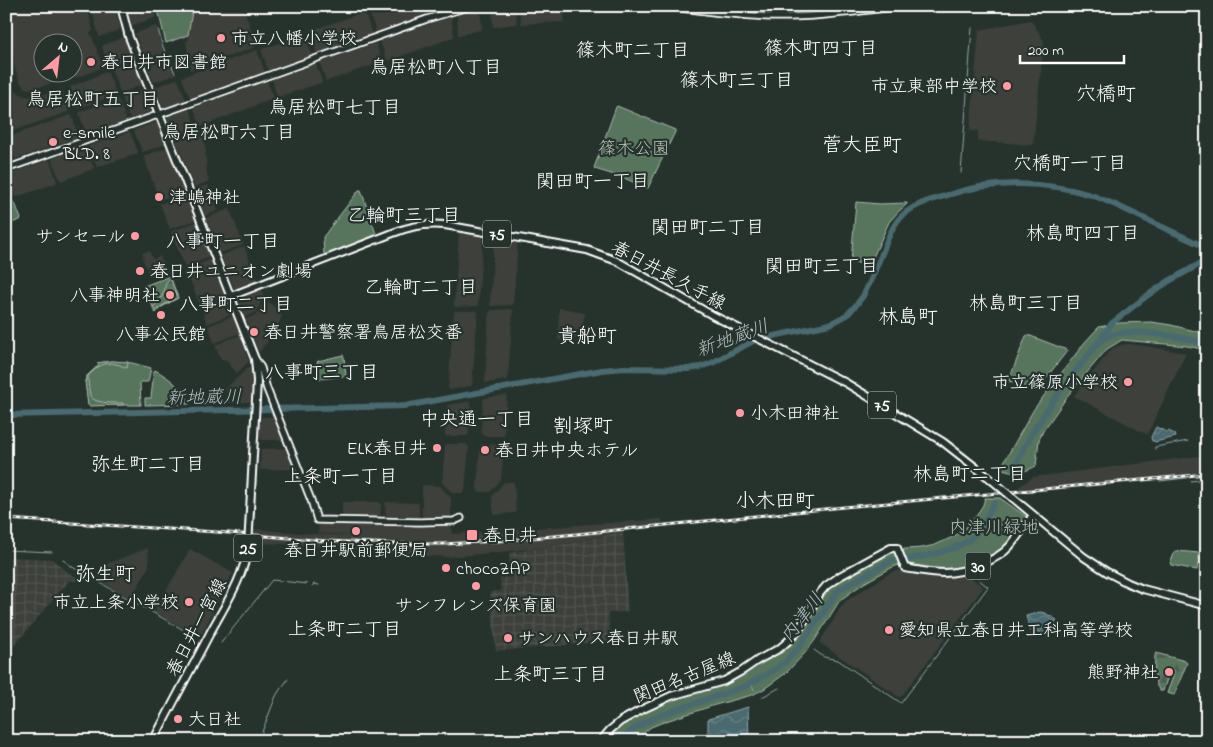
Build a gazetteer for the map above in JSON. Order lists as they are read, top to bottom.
{
  "streets": {
    "main road": [
      "75",
      "春日井長久手線",
      "25",
      "30",
      "春日井一宮線",
      "関田名古屋線"
    ]
  },
  "crossings": [
    ["春日井長久手線", "春日井一宮線"],
    ["春日井長久手線", "関田名古屋線"]
  ],
  "districts": [
    "篠木町四丁目",
    "篠木町二丁目",
    "鳥居松町八丁目",
    "篠木町三丁目",
    "穴橋町",
    "鳥居松町五丁目",
    "鳥居松町七丁目",
    "鳥居松町六丁目",
    "菅大臣町",
    "穴橋町一丁目",
    "関田町一丁目",
    "乙輪町三丁目",
    "関田町二丁目",
    "林島町四丁目",
    "八事町一丁目",
    "関田町三丁目",
    "乙輪町二丁目",
    "林島町三丁目",
    "八事町二丁目",
    "林島町",
    "貴船町",
    "八事町三丁目",
    "中央通一丁目",
    "割塚町",
    "弥生町二丁目",
    "林島町二丁目",
    "上条町一丁目",
    "小木田町",
    "弥生町",
    "上条町二丁目",
    "上条町三丁目"
  ],
  "water": ["新地蔵川", "内津川"],
  "parks": ["篠木公園", "内津川緑地"],
  "places": {
    "other": [
      "市立八幡小学校",
      "春日井市図書館",
      "市立東部中学校",
      "e-smile BLD. 8",
      "津嶋神社",
      "サンセール",
      "春日井ユニオン劇場",
      "八事神明社",
      "八事公民館",
      "春日井警察署鳥居松交番",
      "市立篠原小学校",
      "小木田神社",
      "ELK春日井",
      "春日井中央ホテル",
      "春日井駅前郵便局",
      "chocoZAP",
      "サンフレンズ保育園",
      "市立上条小学校",
      "愛知県立春日井工科高等学校",
      "サンハウス春日井駅",
      "熊野神社",
      "大日社"
    ],
    "transit": ["春日井"]
  },
  "scale_bar": "200 m",
  "north": "top right"
}
